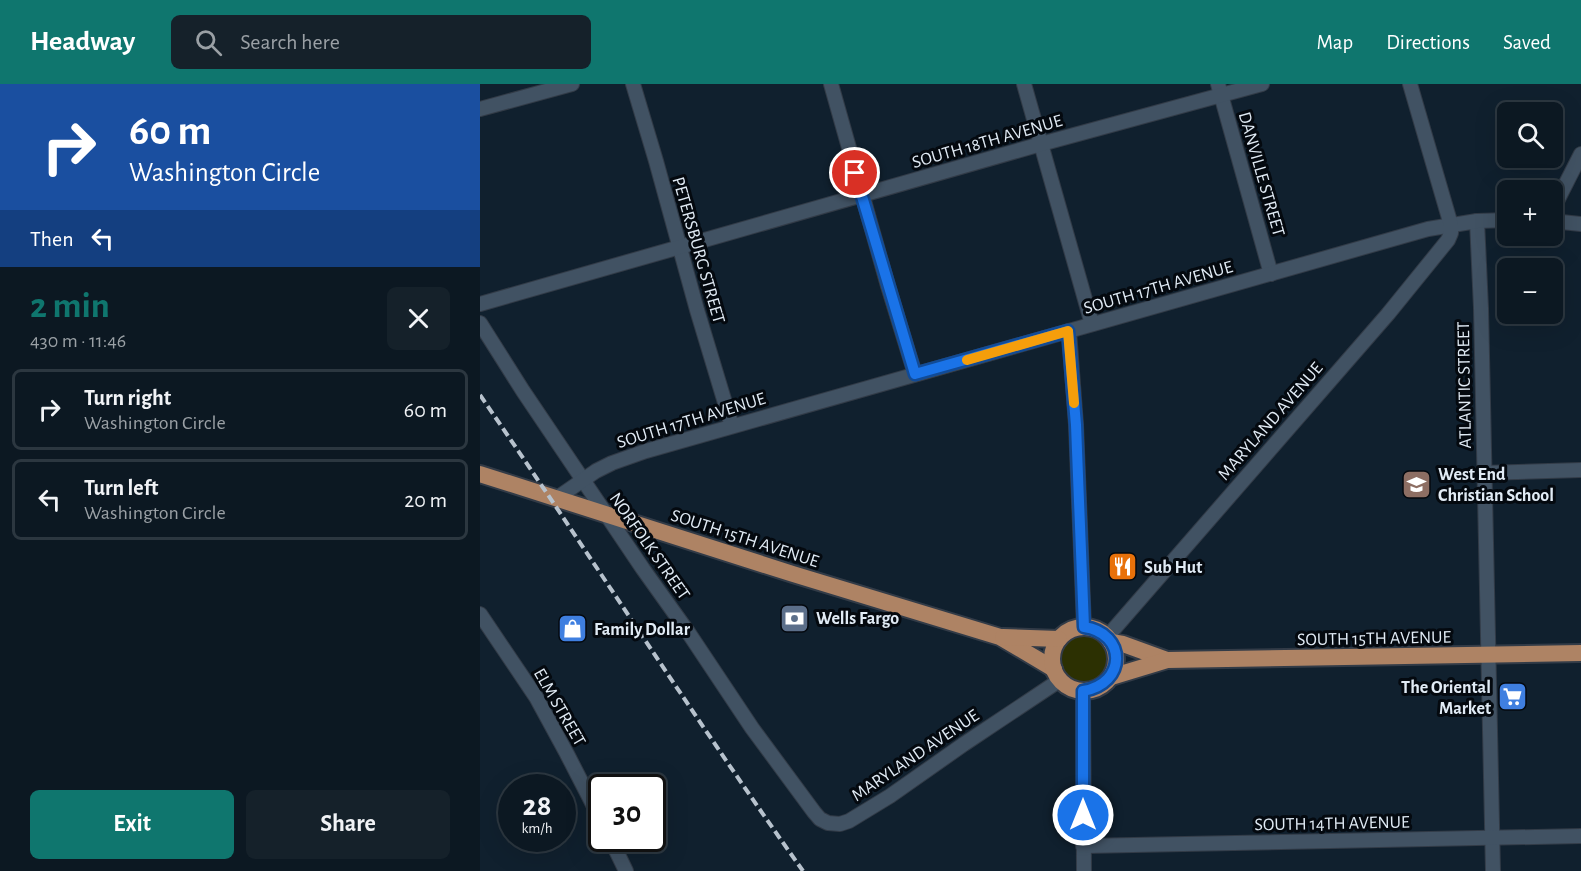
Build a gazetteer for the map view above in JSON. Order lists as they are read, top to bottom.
{
  "streets": {
    "main road": ["SOUTH 15TH AVENUE"],
    "street": [
      "SOUTH 18TH AVENUE",
      "DANVILLE STREET",
      "PETERSBURG STREET",
      "SOUTH 17TH AVENUE",
      "ATLANTIC STREET",
      "MARYLAND AVENUE",
      "NORFOLK STREET",
      "ELM STREET",
      "SOUTH 14TH AVENUE"
    ]
  },
  "crossings": [
    ["SOUTH 18TH AVENUE", "DANVILLE STREET"],
    ["SOUTH 18TH AVENUE", "PETERSBURG STREET"],
    ["DANVILLE STREET", "SOUTH 17TH AVENUE"],
    ["PETERSBURG STREET", "SOUTH 17TH AVENUE"],
    ["SOUTH 17TH AVENUE", "ATLANTIC STREET"],
    ["SOUTH 17TH AVENUE", "MARYLAND AVENUE"],
    ["SOUTH 17TH AVENUE", "SOUTH 15TH AVENUE"],
    ["SOUTH 17TH AVENUE", "NORFOLK STREET"],
    ["ATLANTIC STREET", "SOUTH 15TH AVENUE"],
    ["ATLANTIC STREET", "SOUTH 14TH AVENUE"],
    ["MARYLAND AVENUE", "SOUTH 15TH AVENUE"],
    ["MARYLAND AVENUE", "NORFOLK STREET"],
    ["SOUTH 15TH AVENUE", "NORFOLK STREET"]
  ],
  "places": {
    "school or university": ["West End Christian School"],
    "restaurant": ["Sub Hut"],
    "bank": ["Wells Fargo"],
    "shop": ["Family Dollar"],
    "supermarket": ["The Oriental Market"]
  },
  "page": {
    "header": "Headway",
    "search": "Search here",
    "nav": ["Map", "Directions", "Saved"],
    "turn": ["60 m", "Washington Circle"],
    "map_buttons": ["+", "−"],
    "then": "Then",
    "heading": ["2 min", "430 m · 11:46"],
    "list": [
      {
        "name": "Turn right",
        "note": "Washington Circle",
        "value": "60 m"
      },
      {
        "name": "Turn left",
        "note": "Washington Circle",
        "value": "20 m"
      }
    ],
    "speed": "28 km/h",
    "limit": "30",
    "buttons": ["Exit", "Share"]
  }
}
